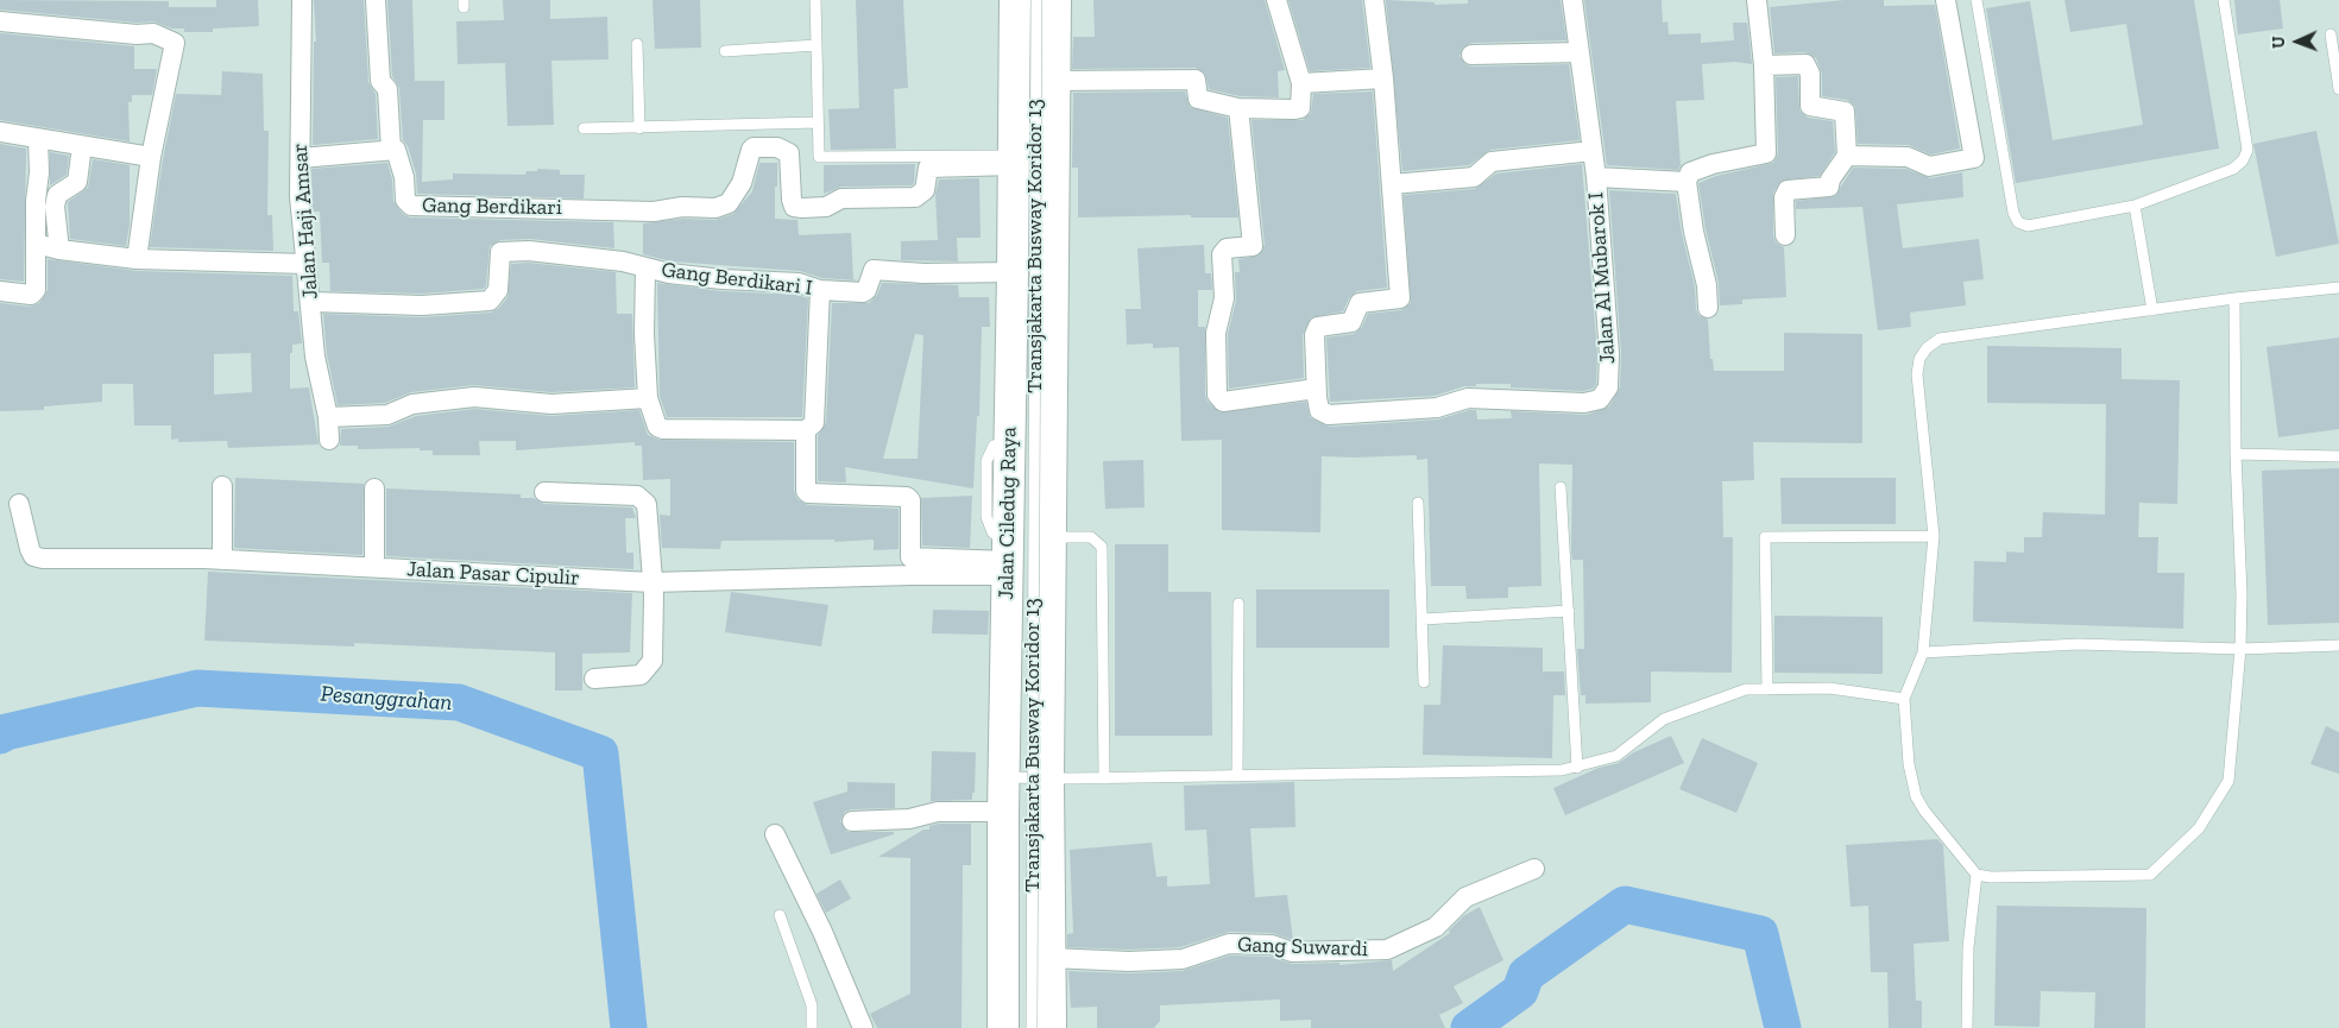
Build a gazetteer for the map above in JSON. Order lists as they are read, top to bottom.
{
  "streets": {
    "main road": ["Jalan Ciledug Raya"],
    "street": [
      "Gang Berdikari",
      "Jalan Haji Amsar",
      "Jalan Al Mubarok I",
      "Gang Berdikari I",
      "Jalan Pasar Cipulir",
      "Gang Suwardi"
    ],
    "lane": ["Transjakarta Busway Koridor 13"]
  },
  "crossings": [
    ["Gang Berdikari", "Jalan Ciledug Raya"],
    ["Jalan Haji Amsar", "Gang Berdikari I"],
    ["Gang Berdikari I", "Jalan Ciledug Raya"],
    ["Jalan Ciledug Raya", "Jalan Pasar Cipulir"],
    ["Jalan Ciledug Raya", "Gang Suwardi"]
  ],
  "water": ["Pesanggrahan"],
  "north": "left"
}
